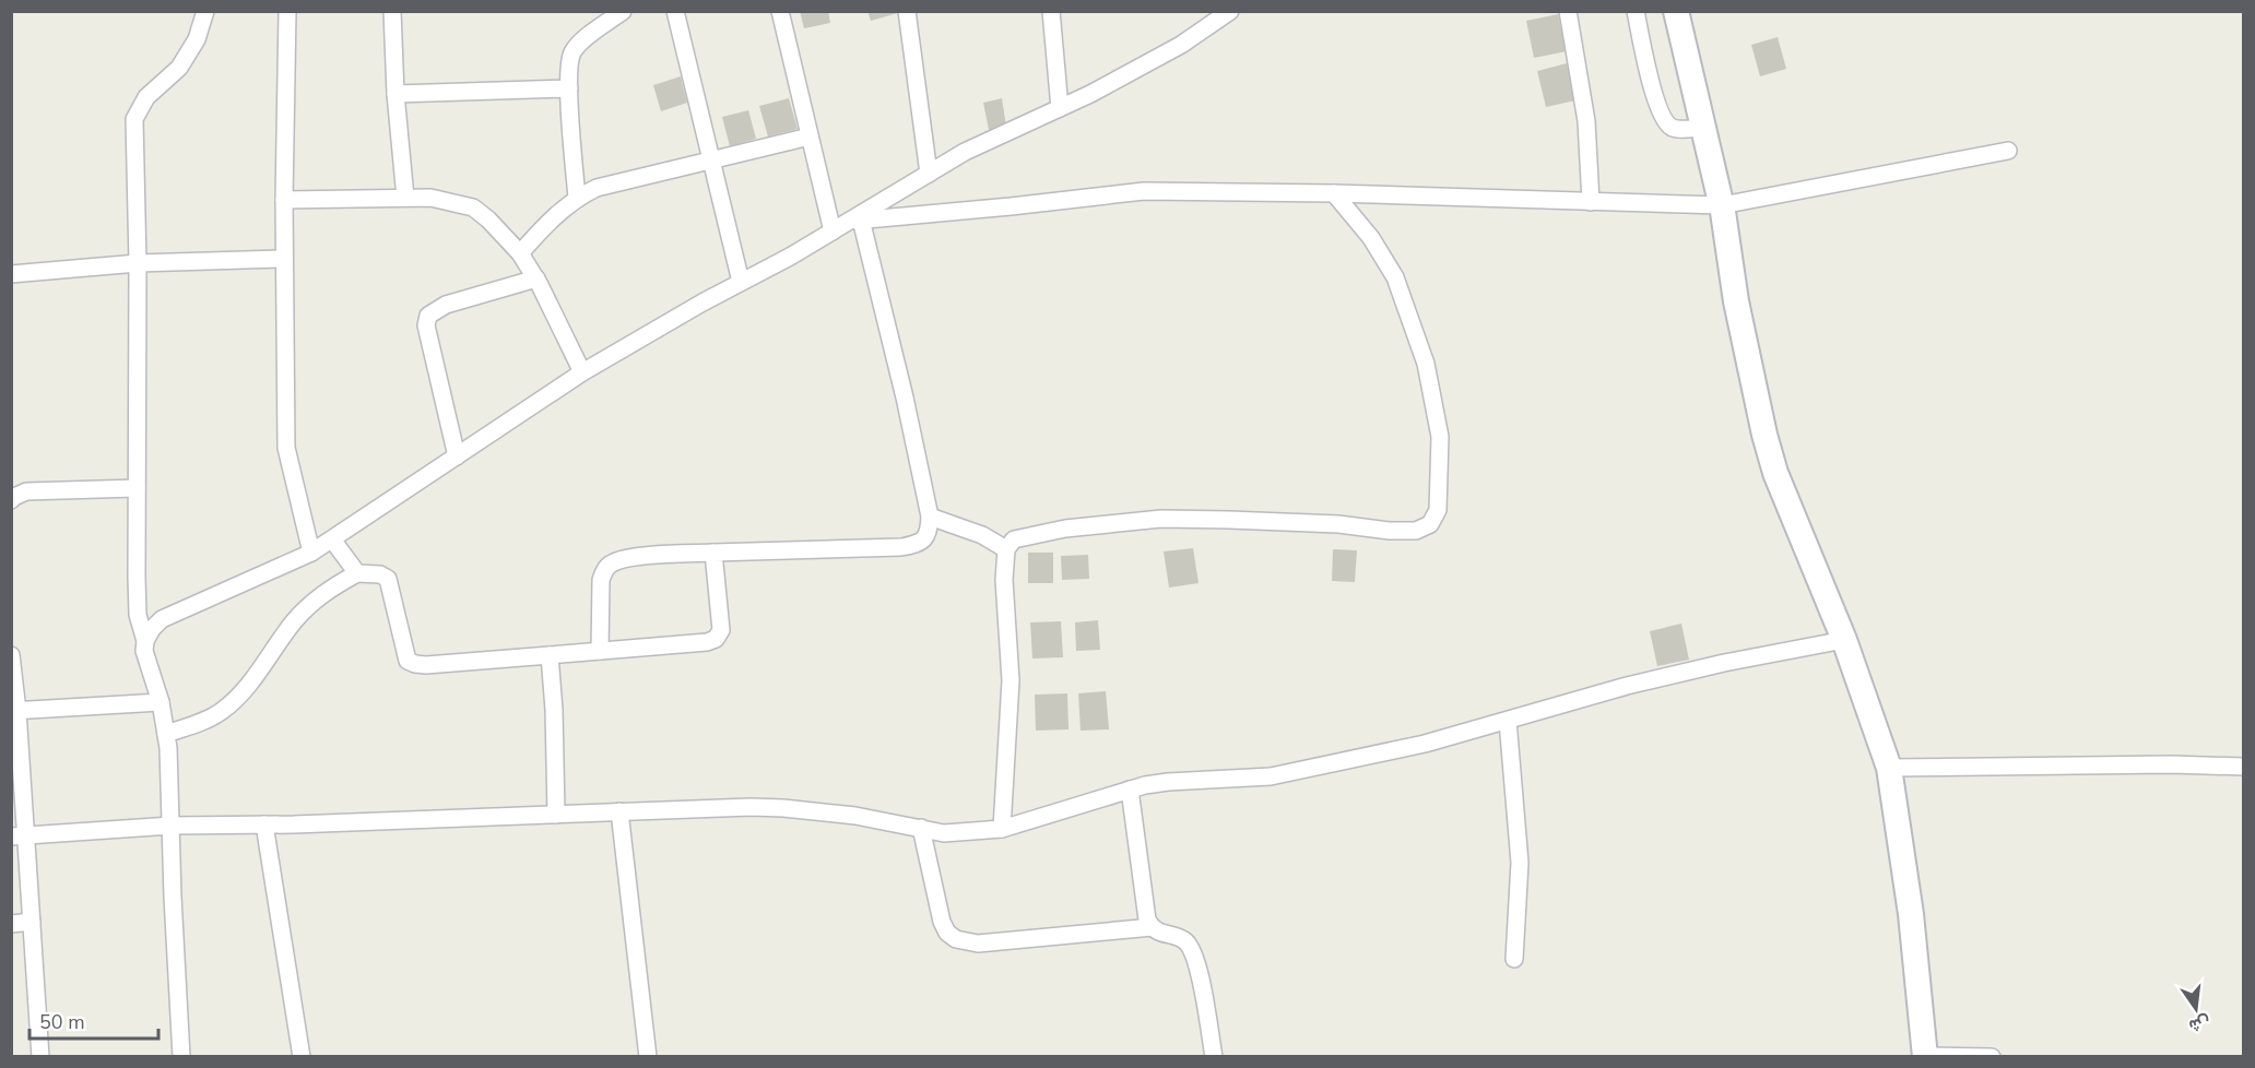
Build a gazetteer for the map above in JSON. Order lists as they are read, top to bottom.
{
  "scale_bar": "50 m",
  "north": "bottom"
}
